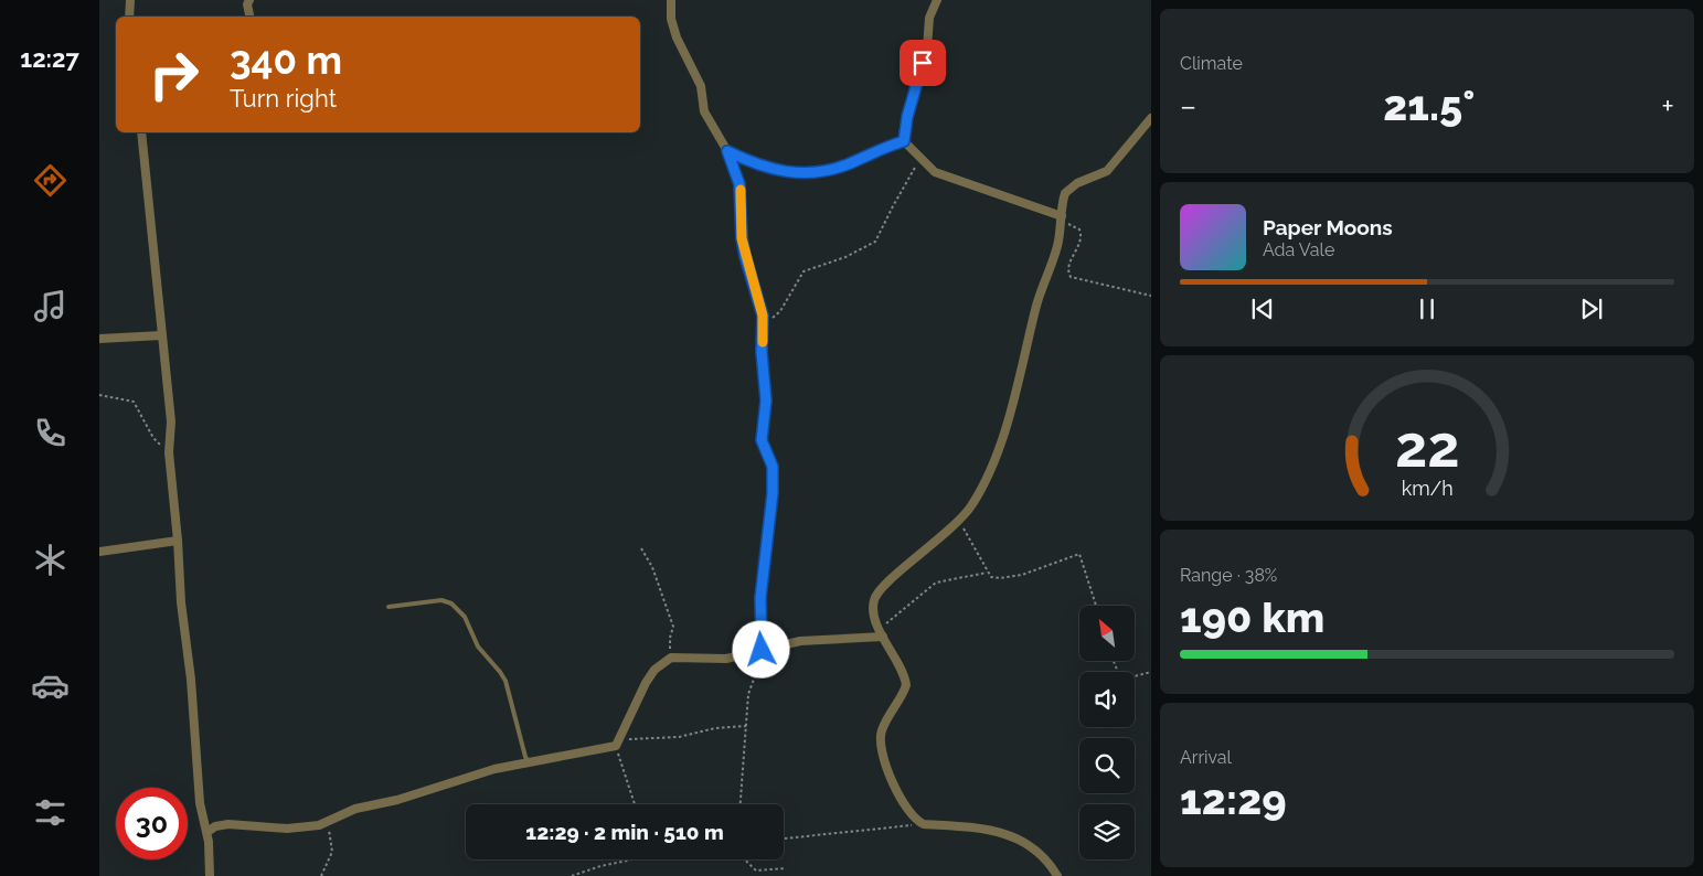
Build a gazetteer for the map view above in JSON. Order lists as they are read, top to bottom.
{
  "north": "top left",
  "page": {
    "tabs": "12:27",
    "tile": [
      "Climate",
      ["Range · 38%", "190 km"],
      ["Arrival", "12:29"]
    ],
    "turn": ["340 m", "Turn right"],
    "heat": ["−", "21.5°", "+"],
    "song": ["Paper Moons", "Ada Vale"],
    "limit": "30",
    "trip": "12:29 · 2 min · 510 m",
    "gauge": ["22", "km/h"]
  }
}
